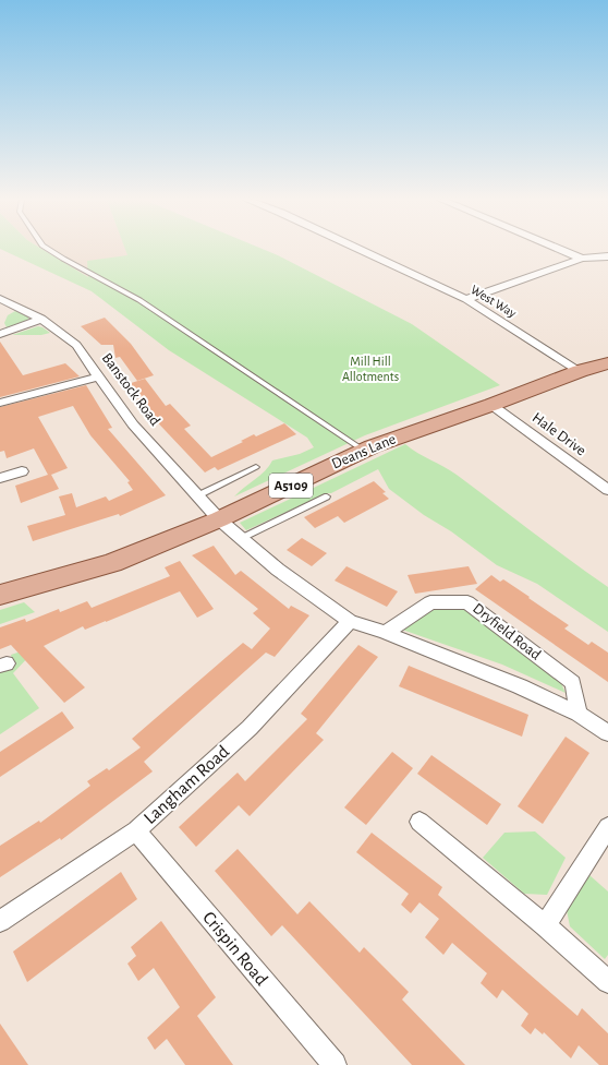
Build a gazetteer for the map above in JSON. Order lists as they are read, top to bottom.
{
  "streets": {
    "main road": ["Deans Lane", "A5109"],
    "street": [
      "West Way",
      "Banstock Road",
      "Hale Drive",
      "Dryfield Road",
      "Langham Road",
      "Crispin Road"
    ]
  },
  "crossings": [
    ["West Way", "Deans Lane"],
    ["Banstock Road", "Deans Lane"],
    ["Hale Drive", "Deans Lane"],
    ["Langham Road", "Crispin Road"]
  ],
  "parks": ["Mill Hill Allotments"]
}
